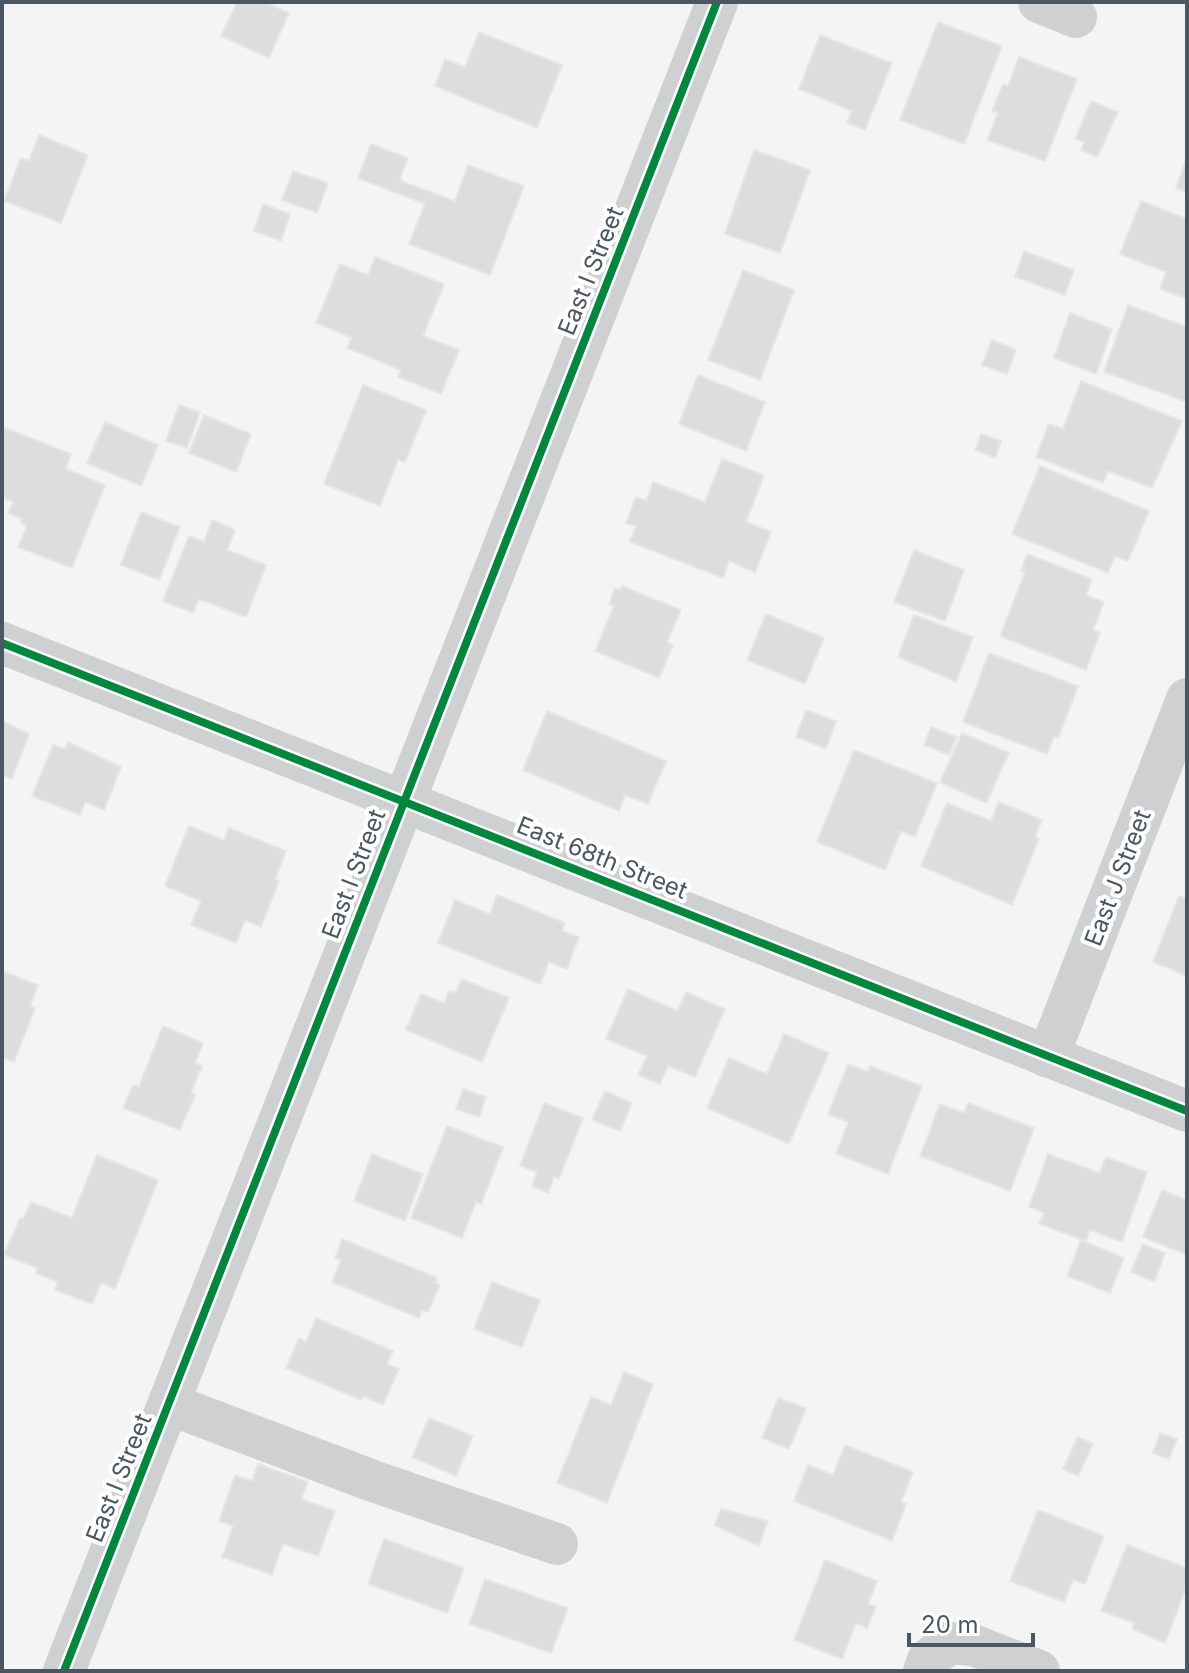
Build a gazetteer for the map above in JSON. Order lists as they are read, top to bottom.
{
  "streets": {
    "street": ["East I Street", "East 68th Street", "East J Street"]
  },
  "crossings": [
    ["East I Street", "East 68th Street"],
    ["East 68th Street", "East J Street"]
  ],
  "scale_bar": "20 m"
}
